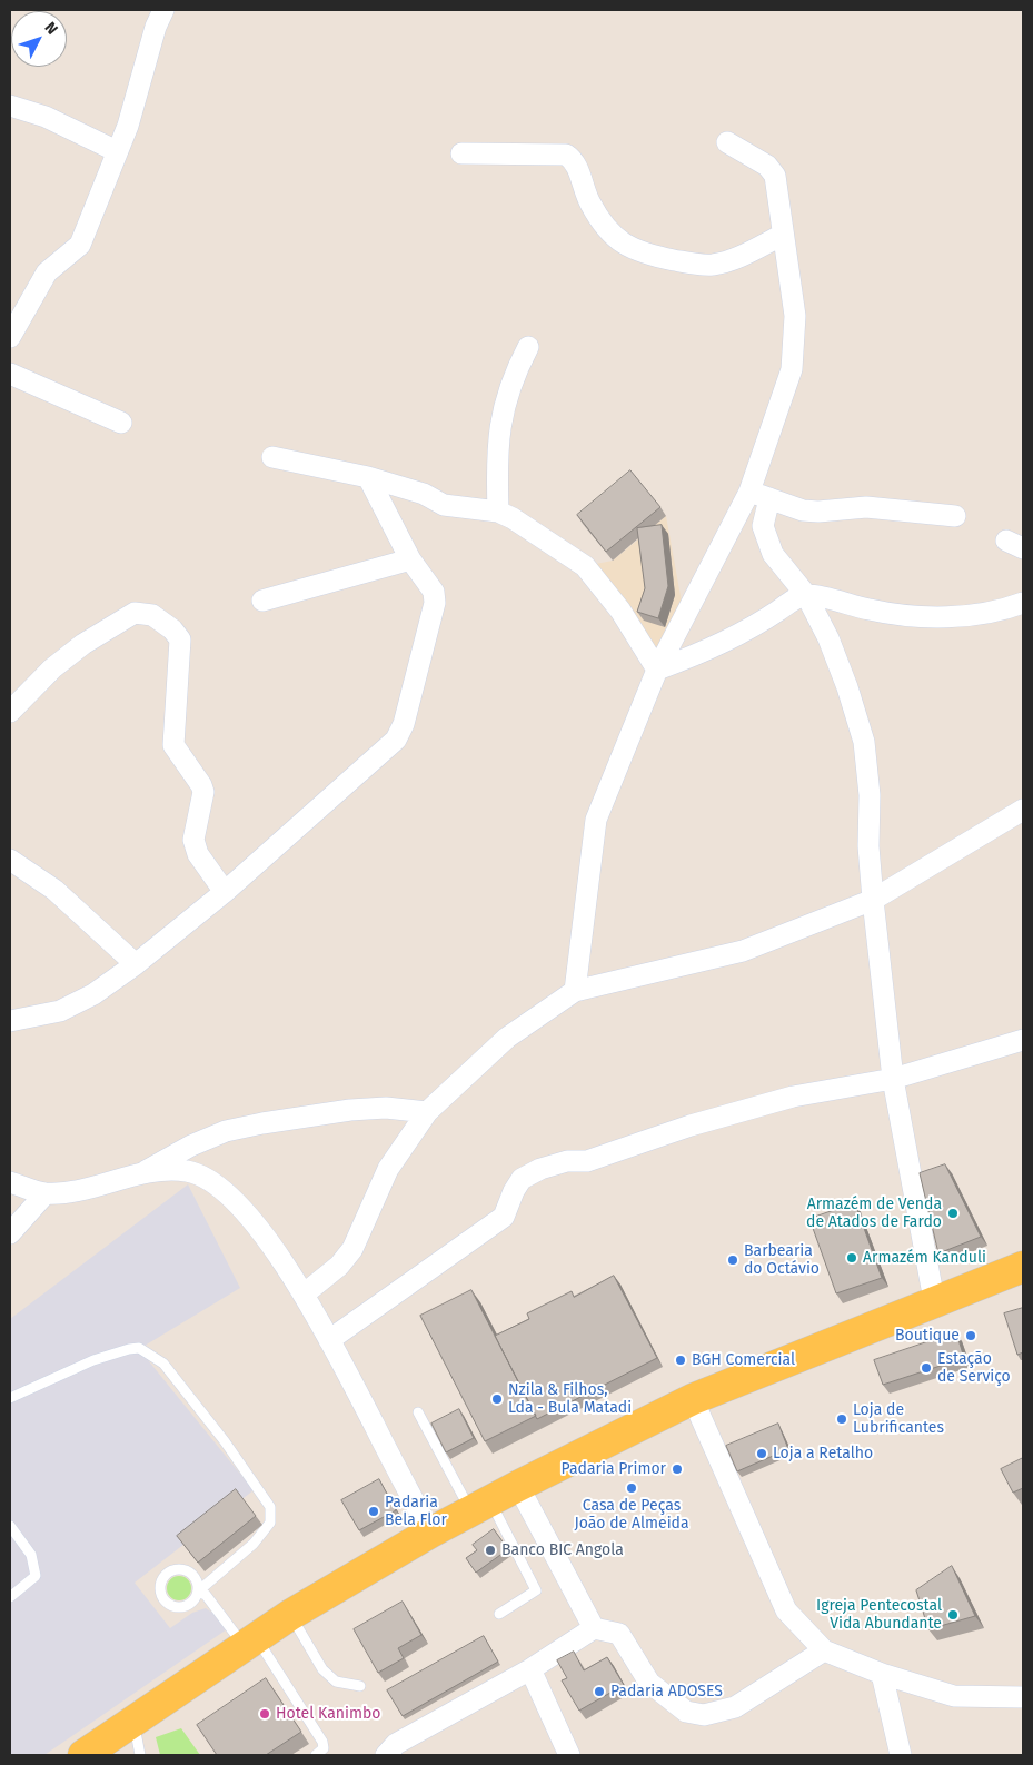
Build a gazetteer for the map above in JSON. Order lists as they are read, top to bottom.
{
  "places": [
    "Armazém de Venda de Atados de Fardo",
    "Armazém Kanduli",
    "Barbearia do Octávio",
    "Boutique",
    "BGH Comercial",
    "Estação de Serviço",
    "Nzila & Filhos, Lda - Bula Matadi",
    "Loja de Lubrificantes",
    "Loja a Retalho",
    "Padaria Primor",
    "Casa de Peças João de Almeida",
    "Padaria Bela Flor",
    "Banco BIC Angola",
    "Igreja Pentecostal Vida Abundante",
    "Padaria ADOSES",
    "Hotel Kanimbo"
  ],
  "north": "top right"
}
